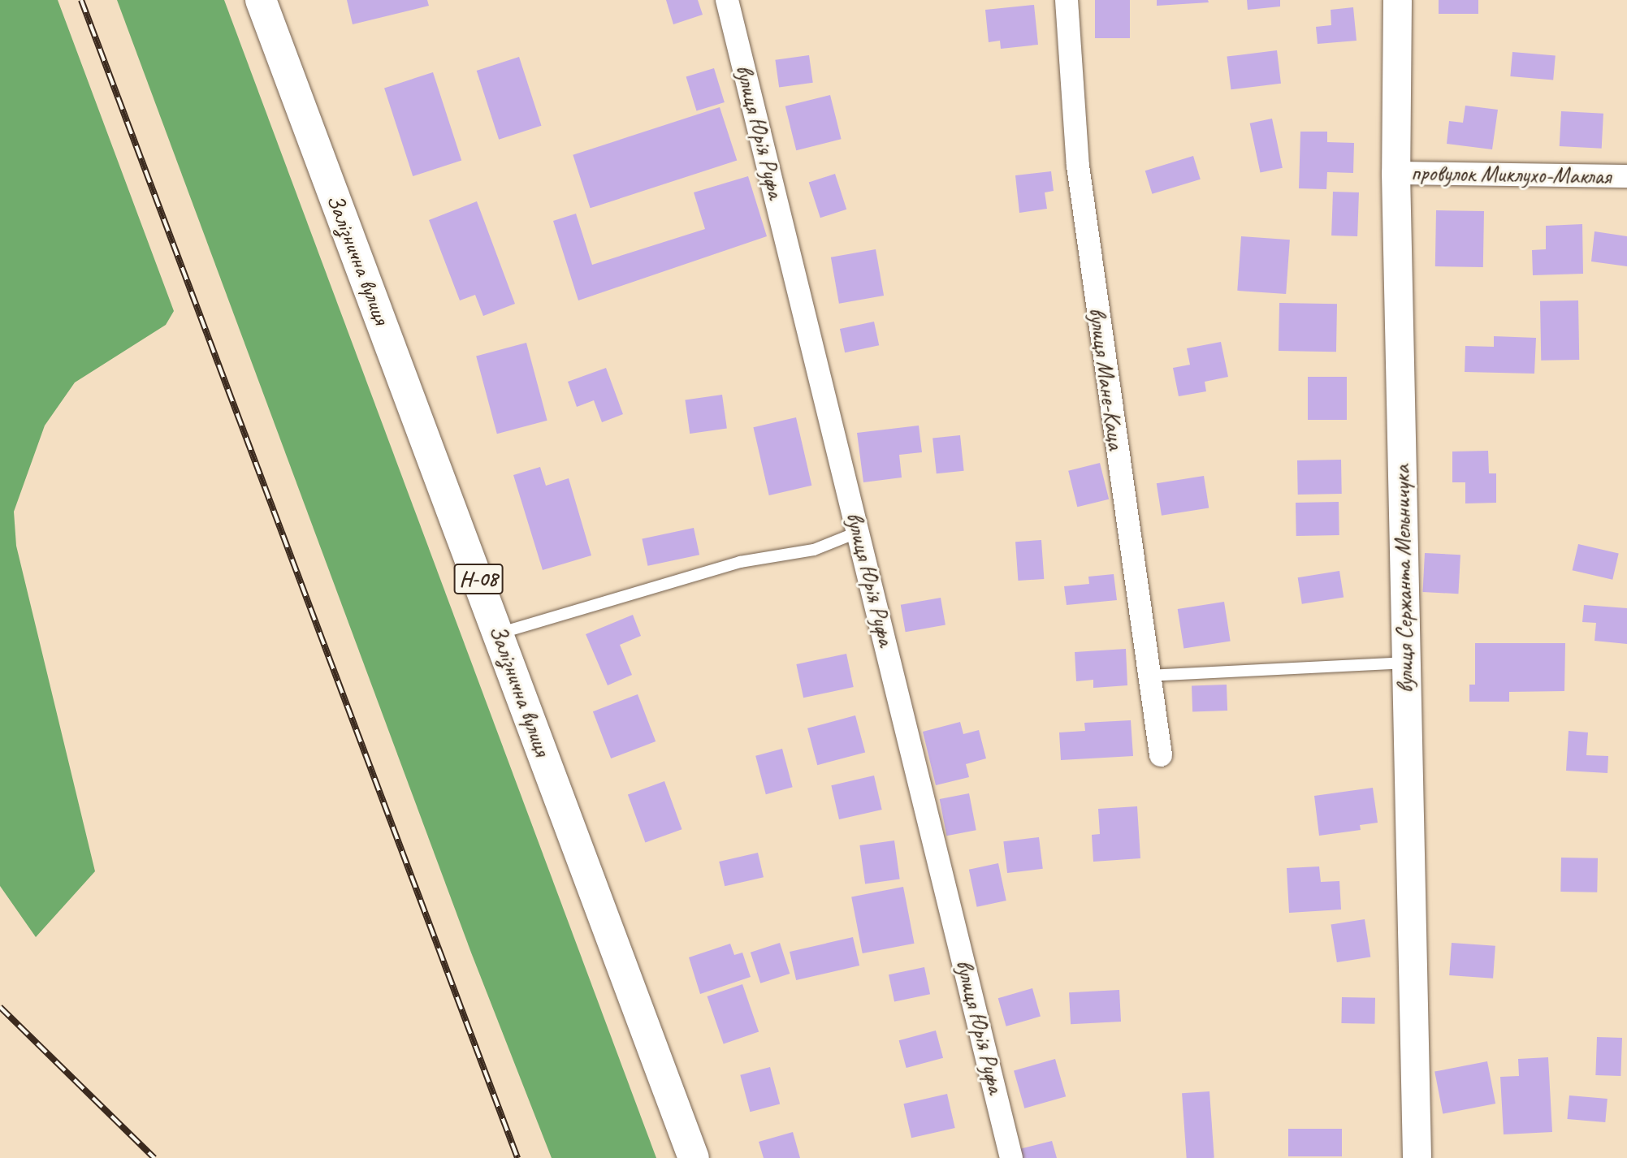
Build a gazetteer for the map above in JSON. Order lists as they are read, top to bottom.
{
  "streets": {
    "main road": ["Залізнична вулиця", "Н-08"],
    "street": [
      "вулиця Юрія Руфа",
      "провулок Миклухо-Маклая",
      "вулиця Мане-Каца",
      "вулиця Сержанта Мельничука"
    ]
  },
  "crossings": [
    ["провулок Миклухо-Маклая", "вулиця Сержанта Мельничука"]
  ]
}
